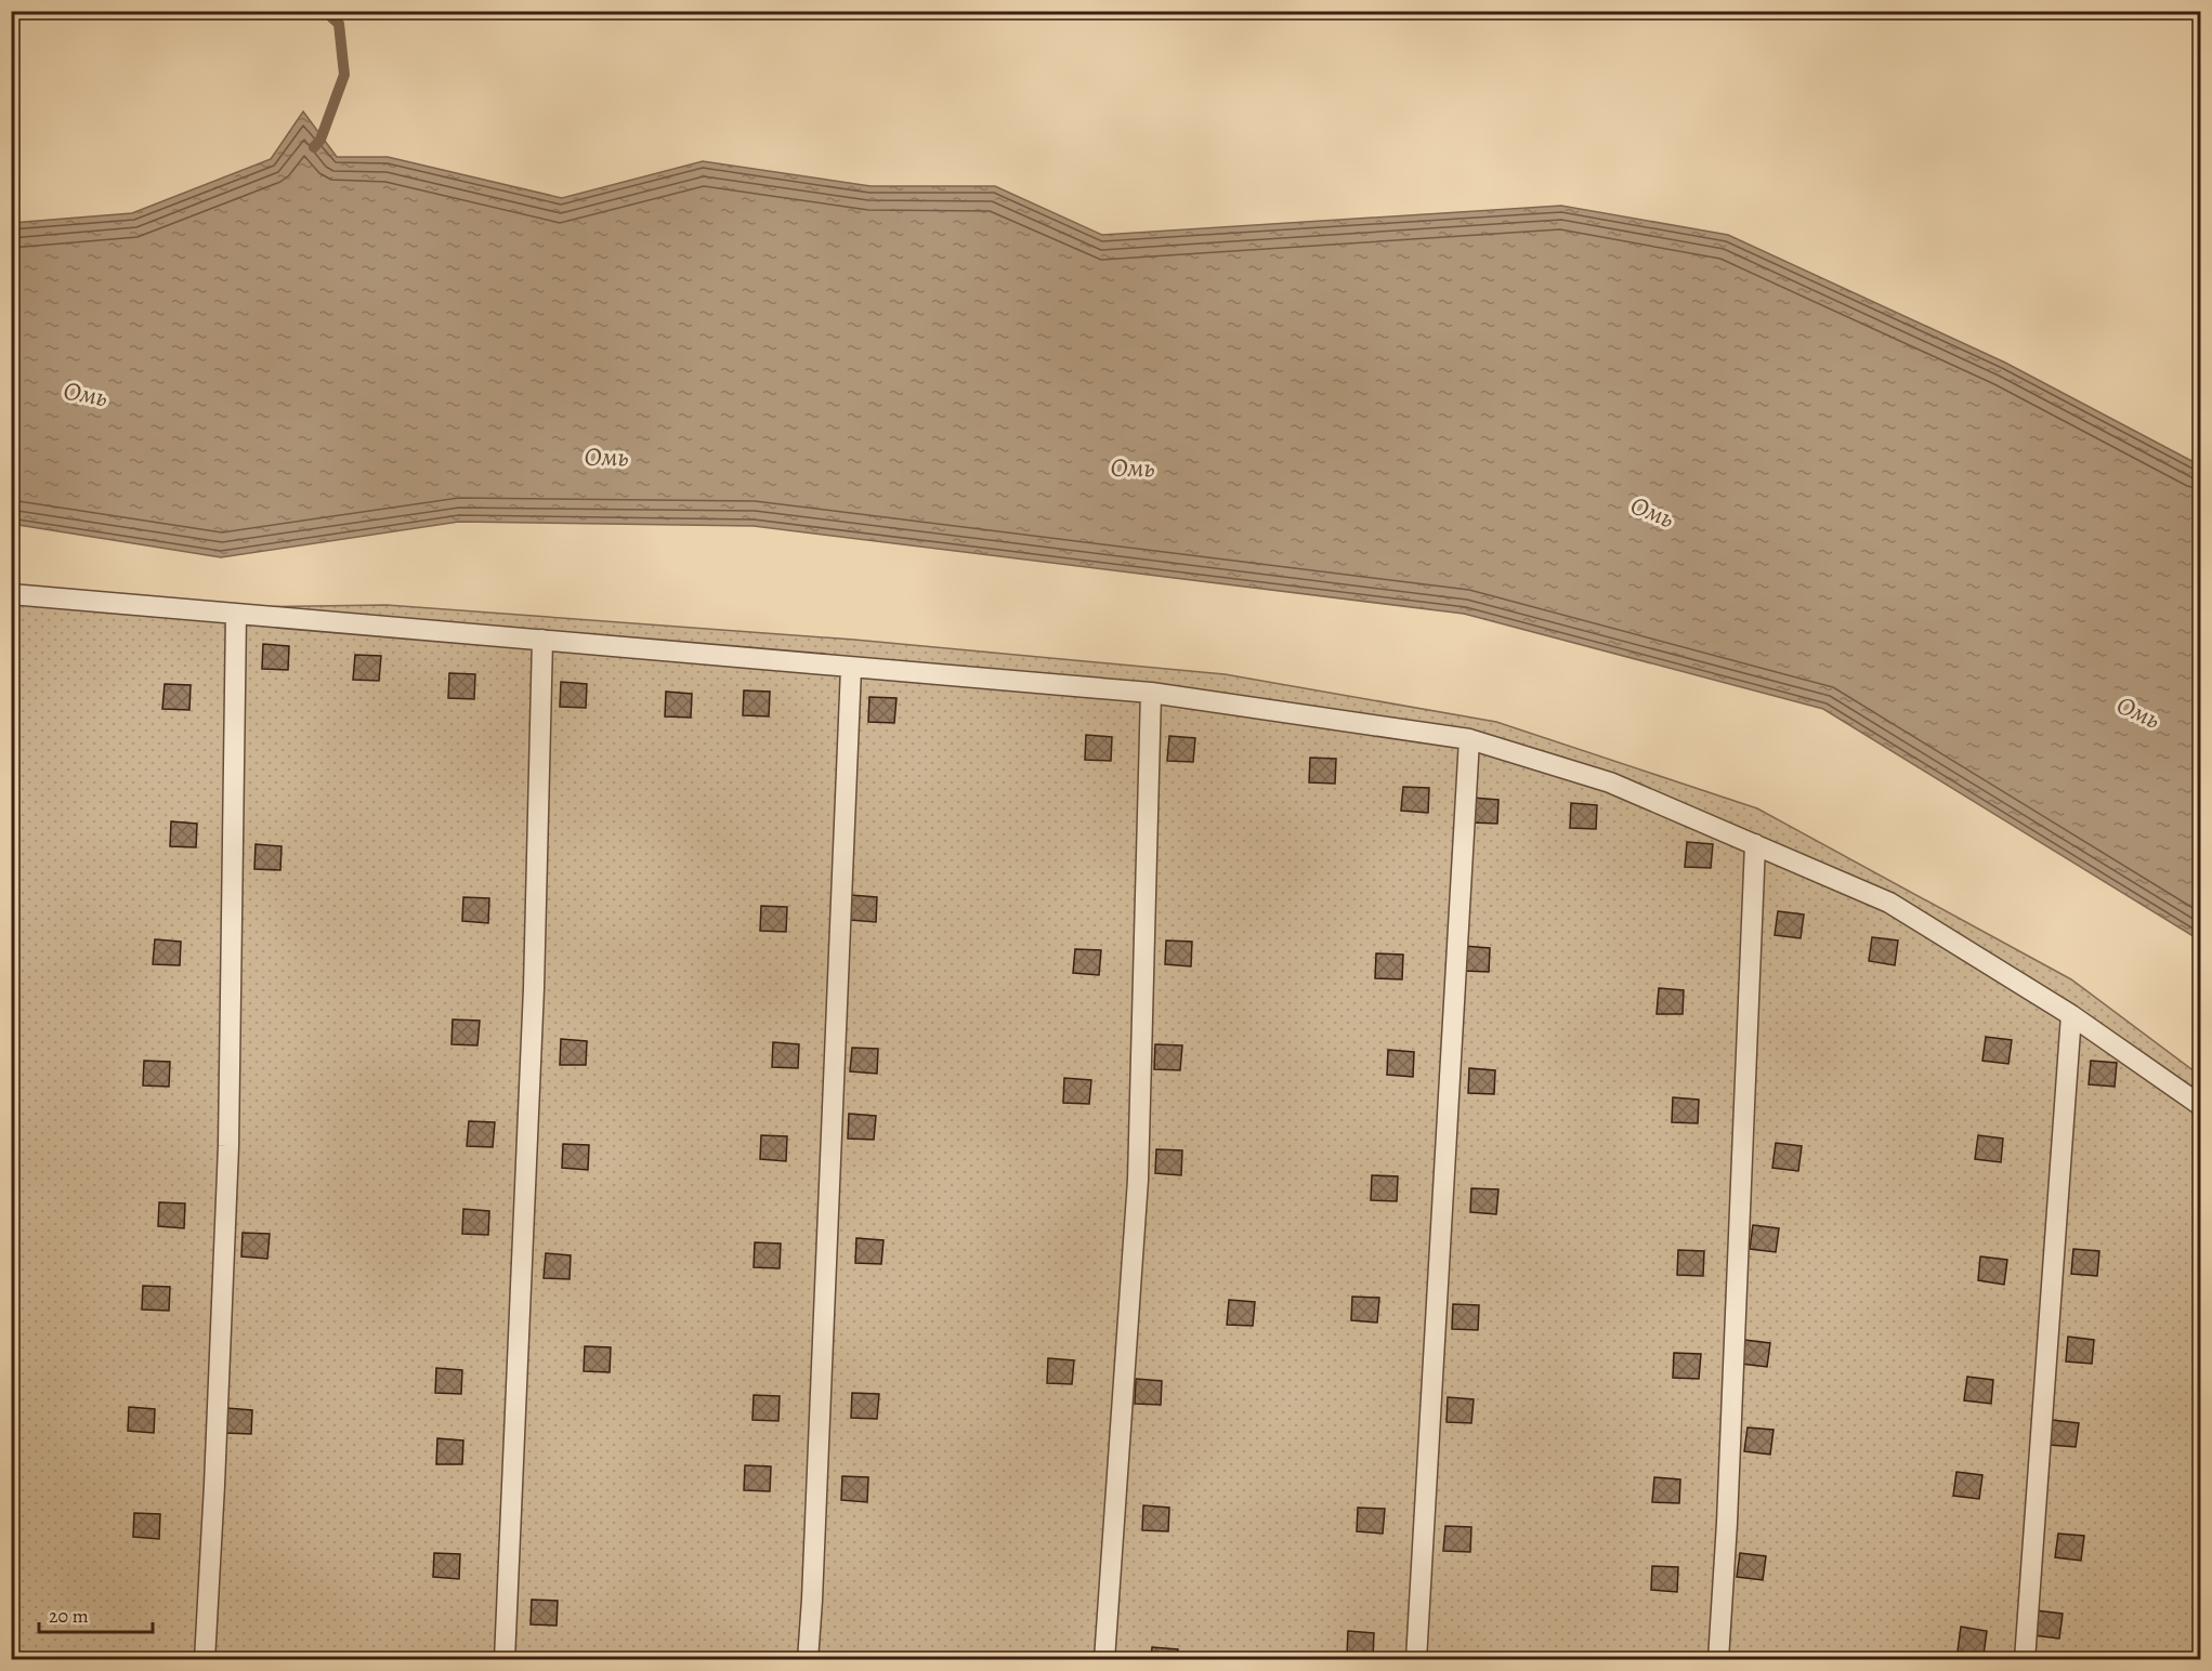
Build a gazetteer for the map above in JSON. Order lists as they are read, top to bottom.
{
  "water": ["Омь"],
  "scale_bar": "20 m"
}
